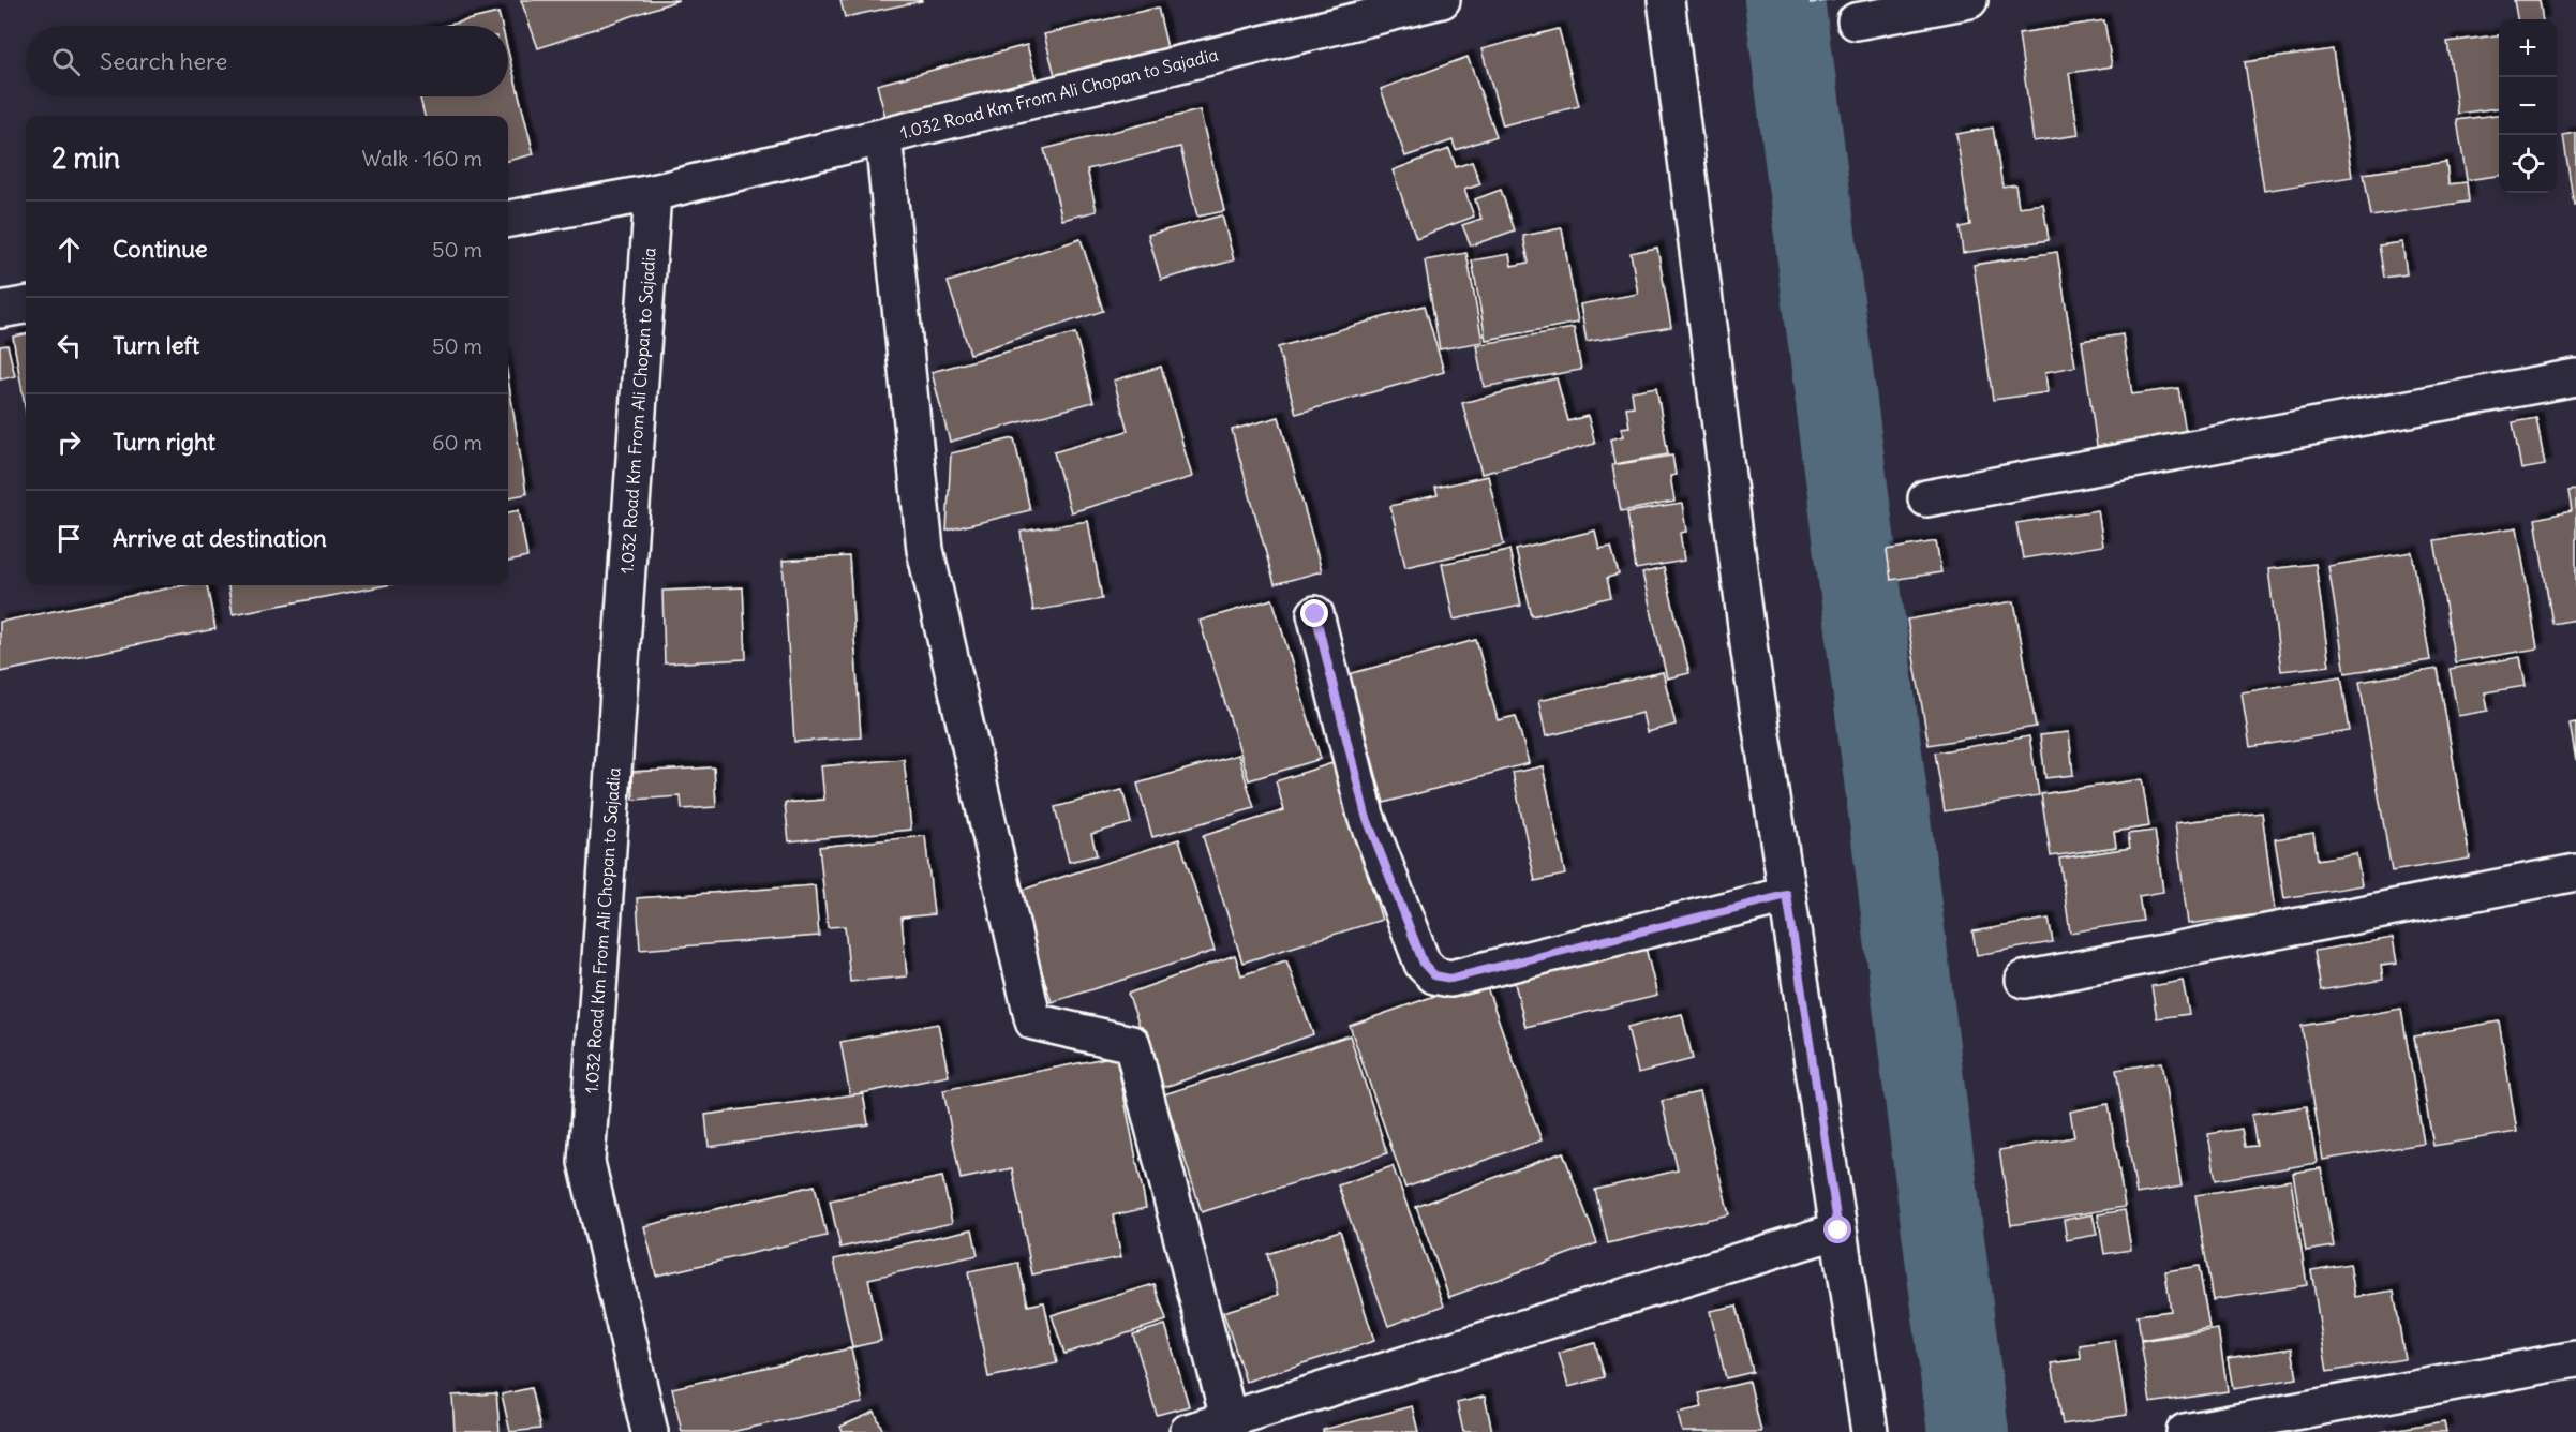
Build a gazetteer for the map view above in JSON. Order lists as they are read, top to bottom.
{
  "streets": {
    "street": ["1.032 Road Km From Ali Chopan to Sajadia"]
  },
  "page": {
    "map_buttons": ["+", "−"],
    "search": "Search here",
    "heading": ["2 min", "Walk · 160 m"],
    "list": [
      ["Continue", "50 m"],
      ["Turn left", "50 m"],
      ["Turn right", "60 m"],
      "Arrive at destination"
    ]
  }
}
